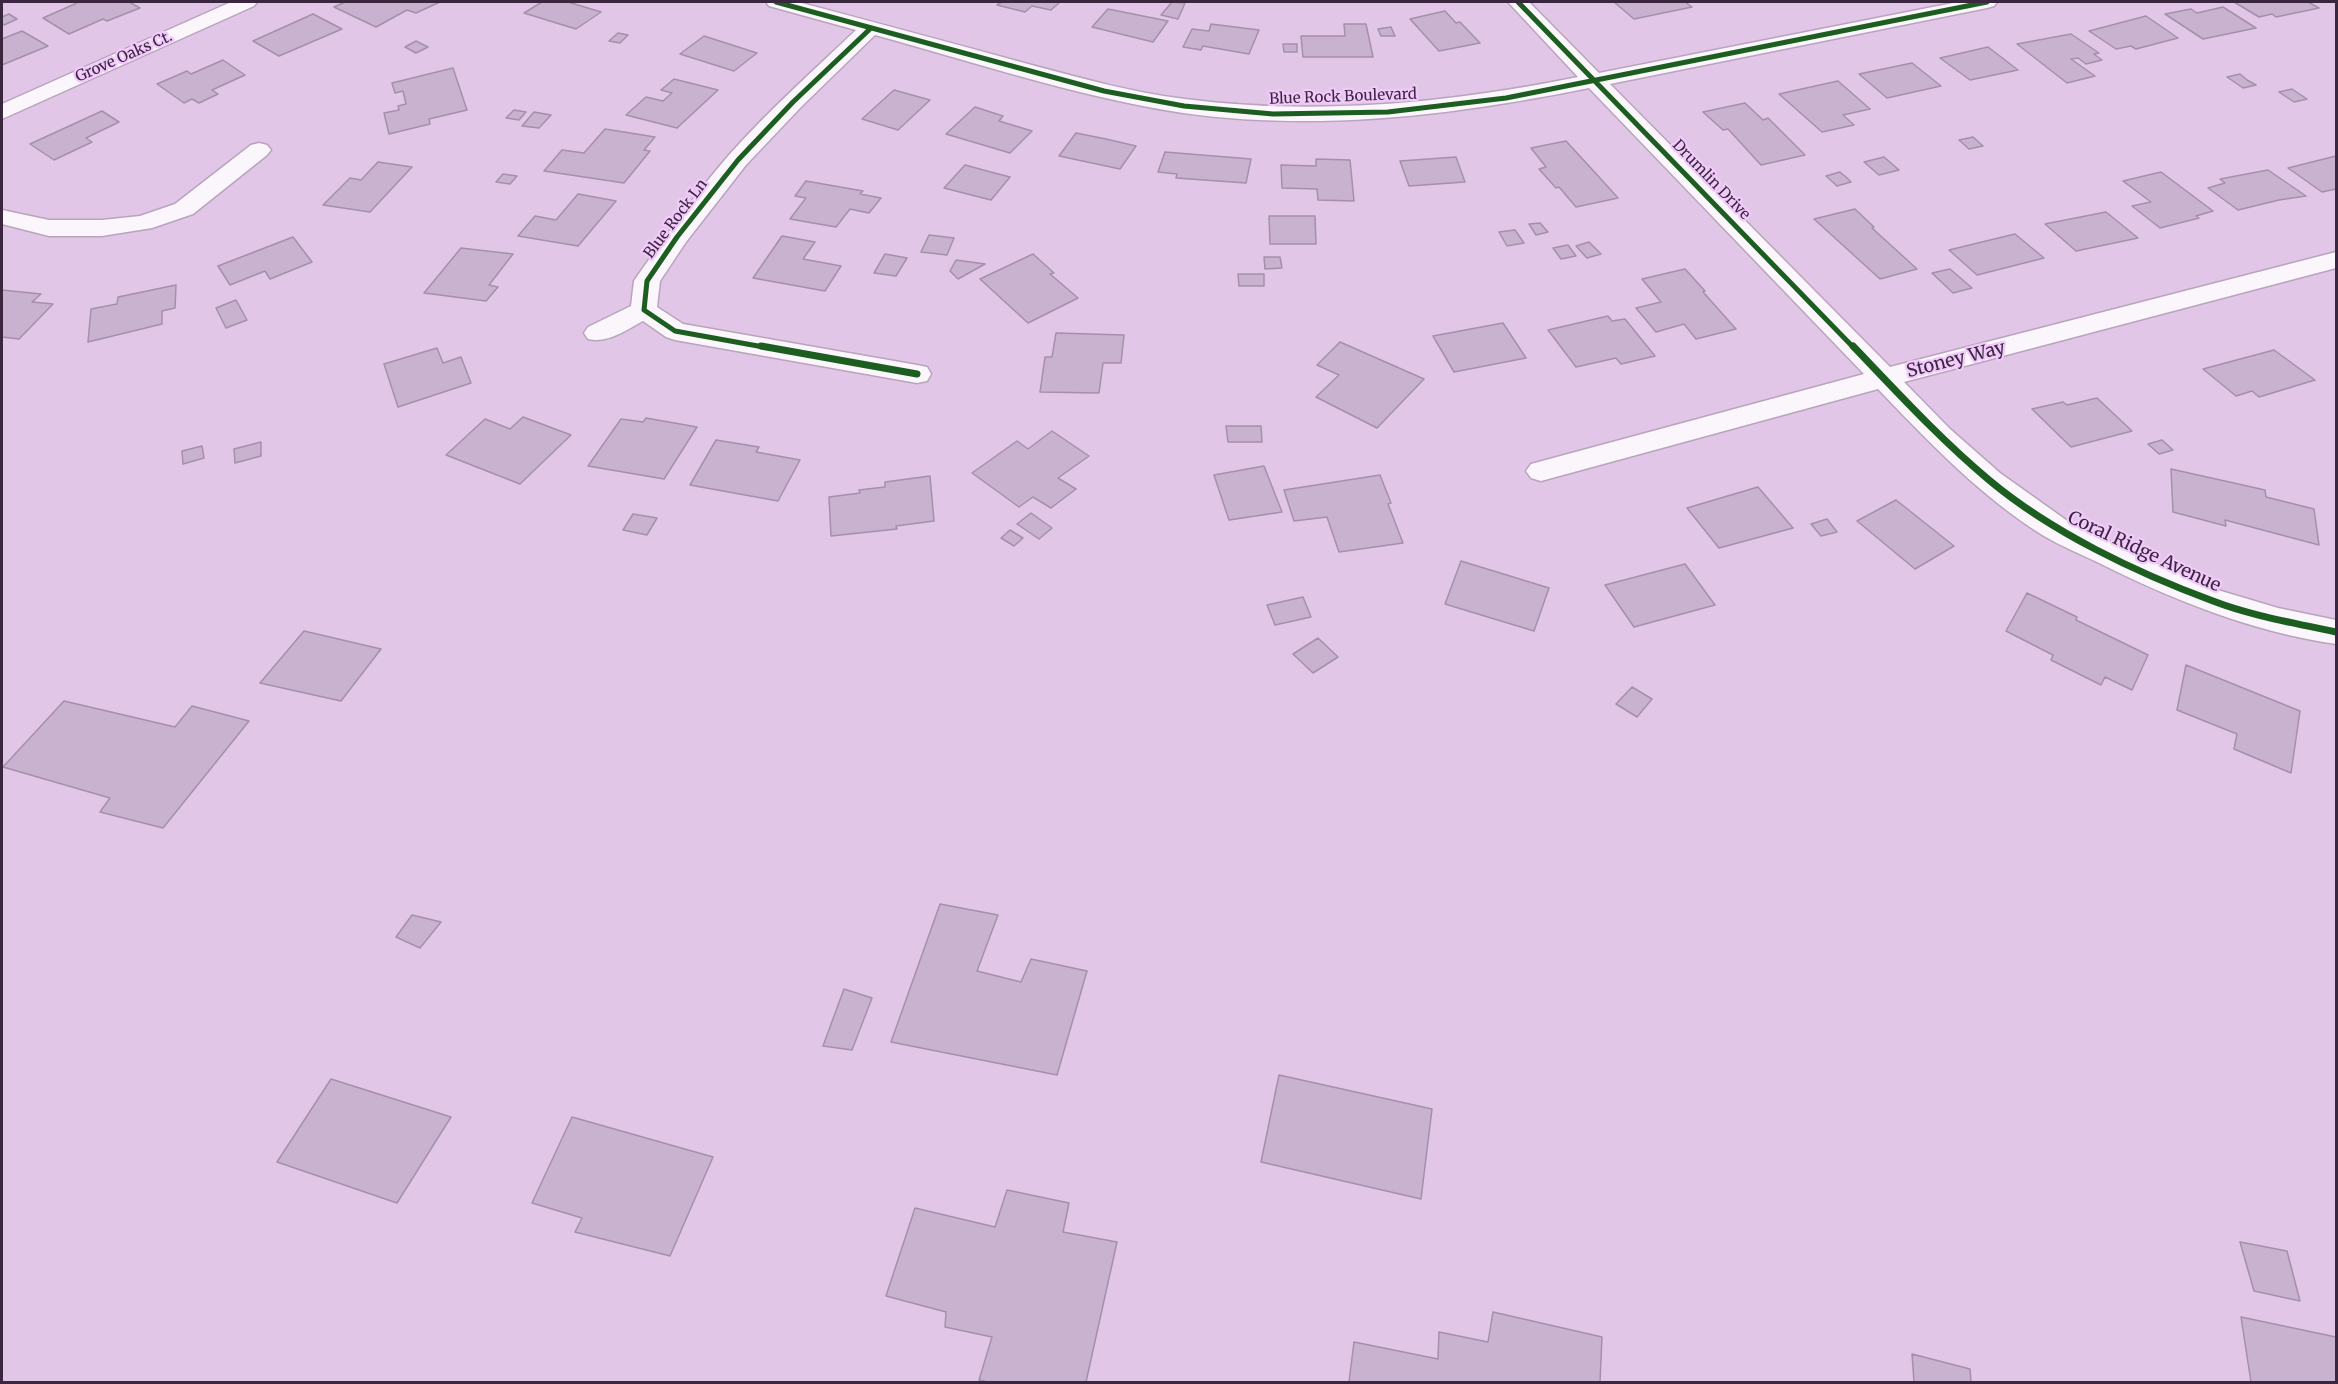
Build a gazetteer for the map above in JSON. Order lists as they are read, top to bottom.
{
  "streets": {
    "street": [
      "Grove Oaks Ct.",
      "Blue Rock Boulevard",
      "Drumlin Drive",
      "Blue Rock Ln",
      "Stoney Way",
      "Coral Ridge Avenue"
    ]
  },
  "crossings": [
    ["Blue Rock Boulevard", "Drumlin Drive"],
    ["Blue Rock Boulevard", "Blue Rock Ln"],
    ["Drumlin Drive", "Stoney Way"],
    ["Drumlin Drive", "Coral Ridge Avenue"],
    ["Stoney Way", "Coral Ridge Avenue"]
  ]
}
